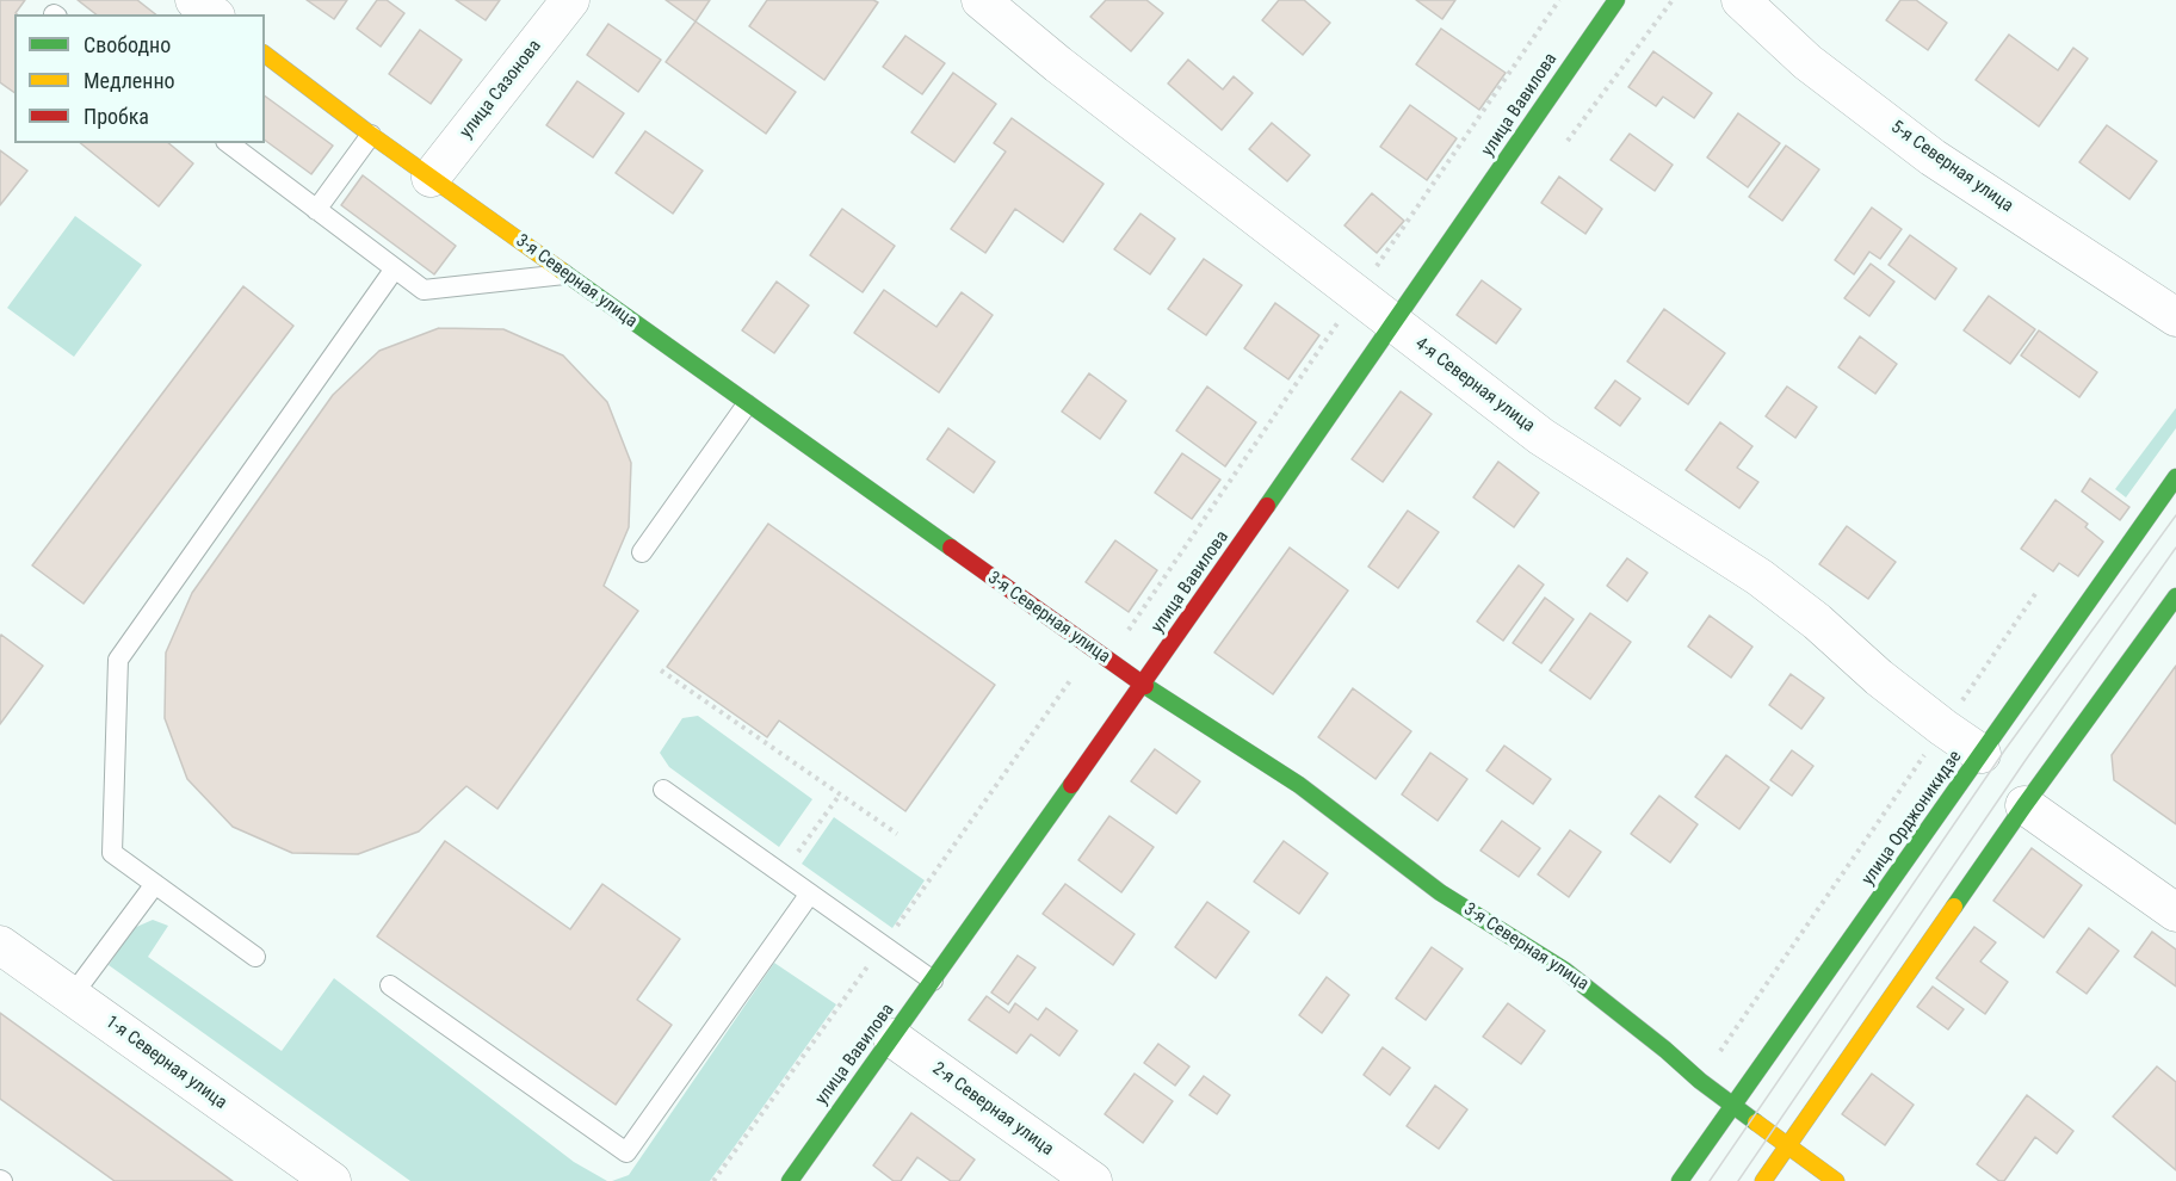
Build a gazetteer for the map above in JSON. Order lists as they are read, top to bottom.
{
  "streets": {
    "street": [
      "улица Сазонова",
      "улица Вавилова",
      "5-я Северная улица",
      "3-я Северная улица",
      "4-я Северная улица",
      "улица Орджоникидзе",
      "1-я Северная улица",
      "2-я Северная улица"
    ]
  },
  "crossings": [
    ["улица Сазонова", "3-я Северная улица"],
    ["улица Вавилова", "3-я Северная улица"],
    ["улица Вавилова", "4-я Северная улица"],
    ["улица Вавилова", "2-я Северная улица"],
    ["3-я Северная улица", "улица Орджоникидзе"],
    ["4-я Северная улица", "улица Орджоникидзе"]
  ],
  "legend": ["Свободно", "Медленно", "Пробка"]
}
